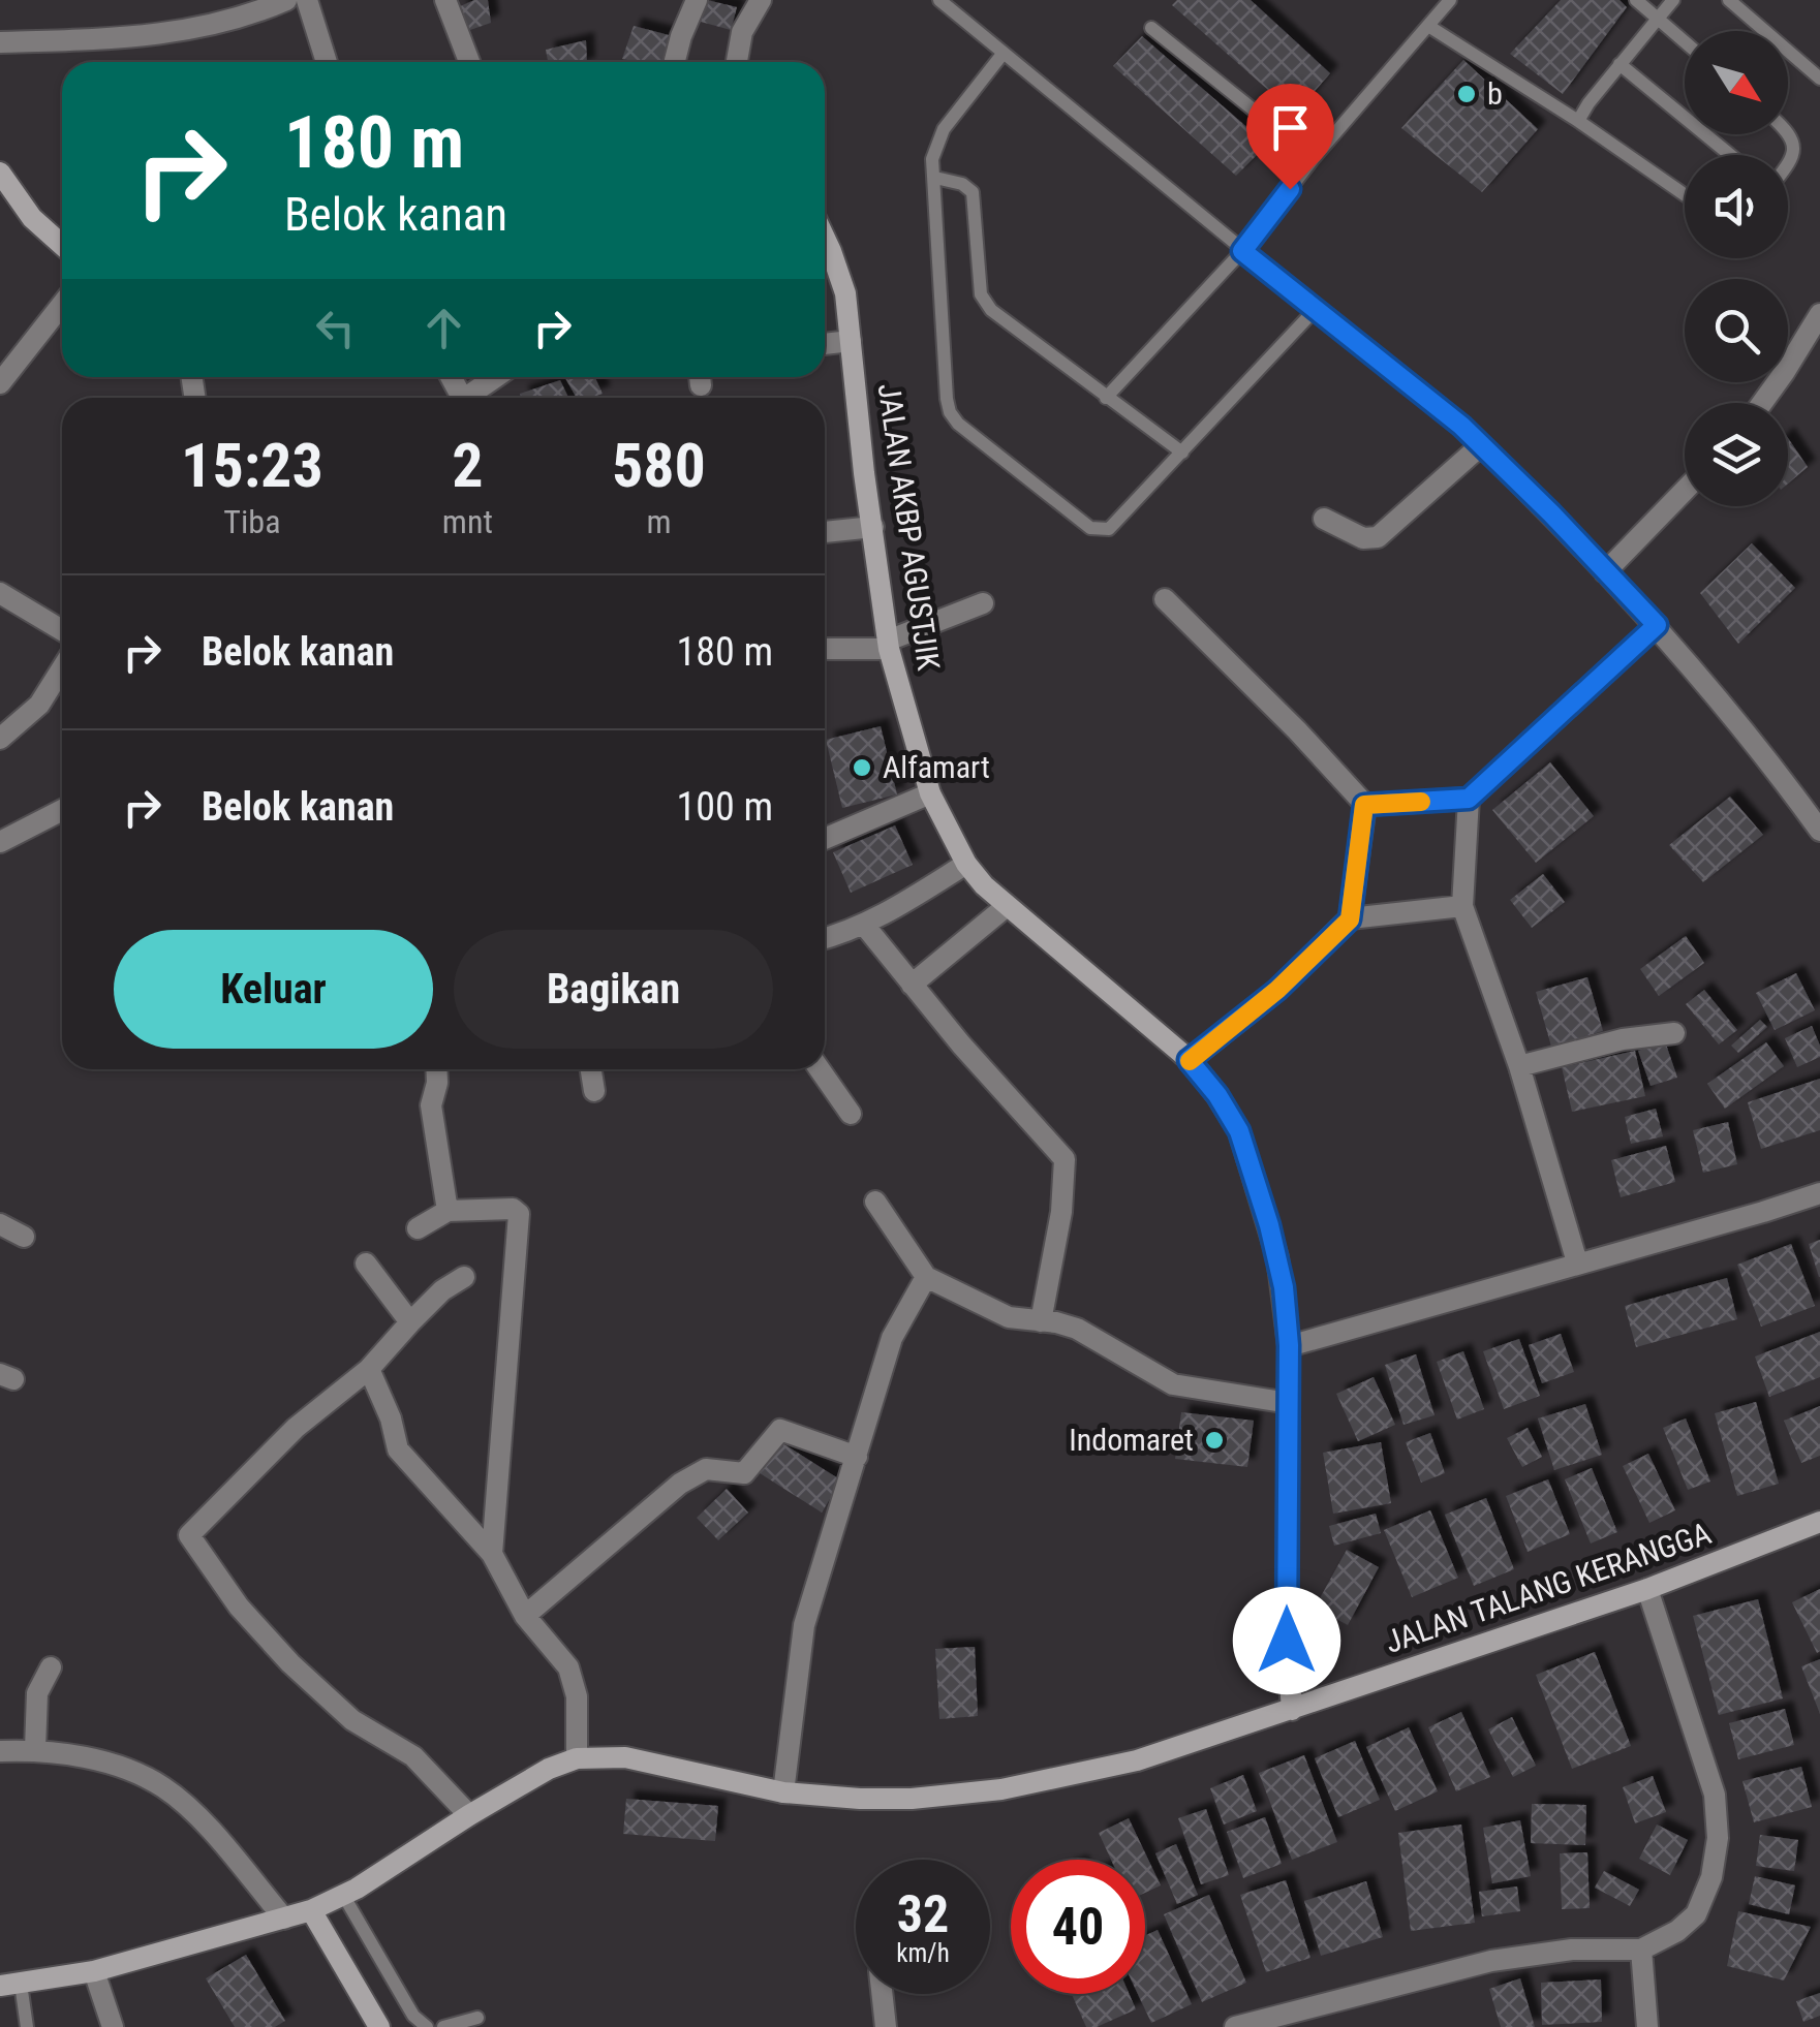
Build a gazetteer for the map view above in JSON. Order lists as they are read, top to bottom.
{
  "streets": {
    "street": ["JALAN AKBP AGUSTJIK", "JALAN TALANG KERANGGA"]
  },
  "crossings": [
    ["JALAN AKBP AGUSTJIK", "JALAN TALANG KERANGGA"]
  ],
  "places": ["b", "Alfamart", "Indomaret"],
  "north": "bottom right",
  "page": {
    "turn": ["180 m", "Belok kanan"],
    "eta": [
      "15:23",
      "Tiba",
      "2",
      "mnt",
      "580",
      "m"
    ],
    "list": [
      {
        "name": "Belok kanan",
        "value": "180 m"
      },
      {
        "name": "Belok kanan",
        "value": "100 m"
      }
    ],
    "buttons": ["Keluar", "Bagikan"],
    "speed": "32 km/h",
    "limit": "40"
  }
}
